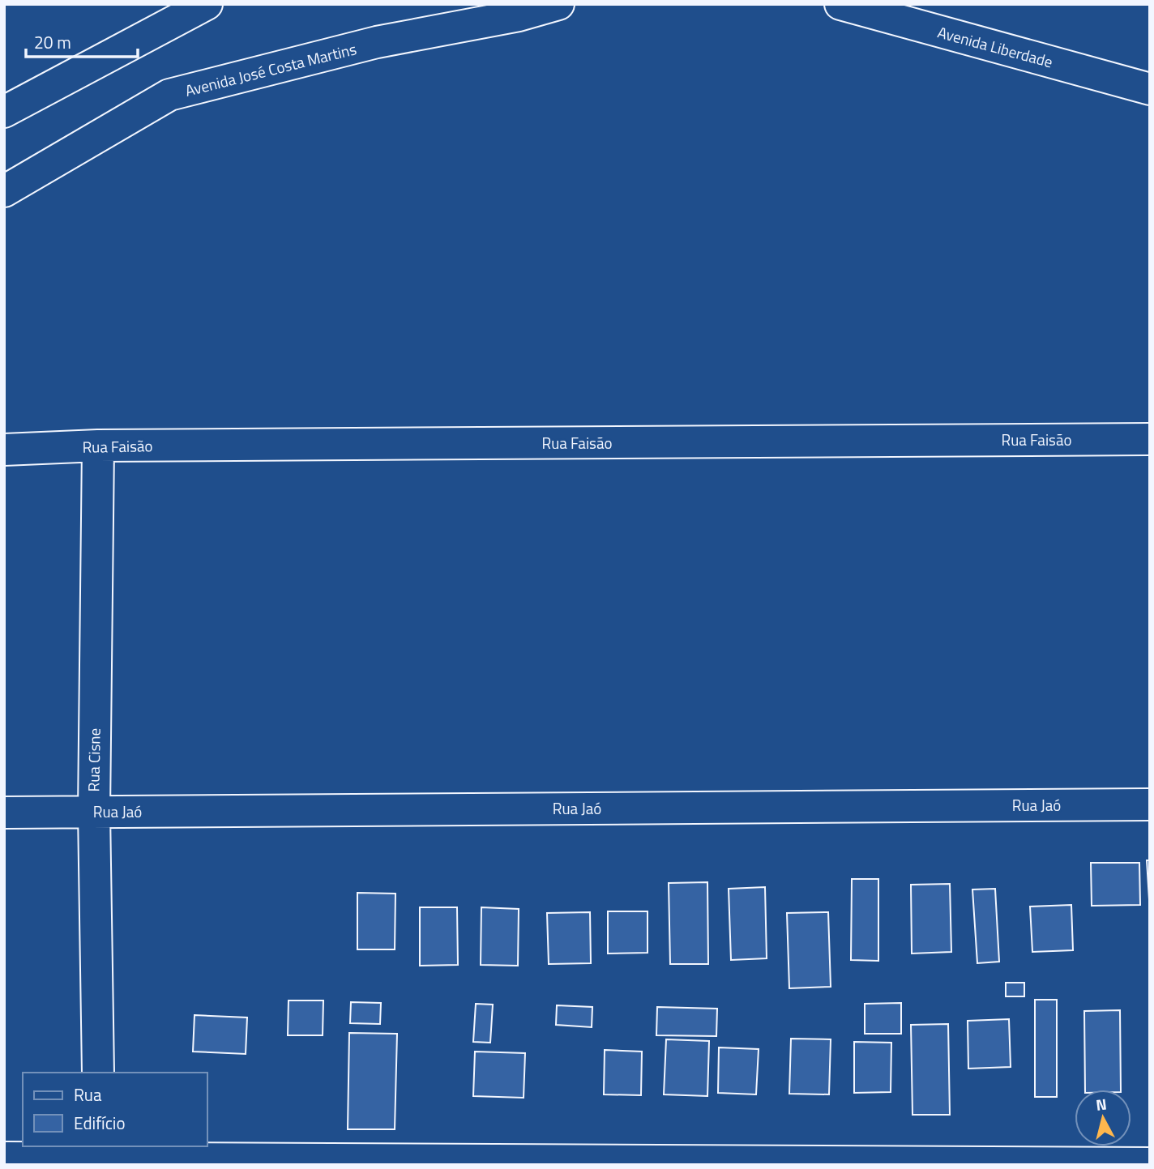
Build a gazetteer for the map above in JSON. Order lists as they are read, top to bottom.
{
  "streets": {
    "street": [
      "Avenida Liberdade",
      "Avenida José Costa Martins",
      "Rua Faisão",
      "Rua Cisne",
      "Rua Jaó"
    ]
  },
  "crossings": [
    ["Rua Faisão", "Rua Cisne"],
    ["Rua Cisne", "Rua Jaó"]
  ],
  "legend": ["Rua", "Edifício"],
  "scale_bar": "20 m",
  "north": "top"
}
